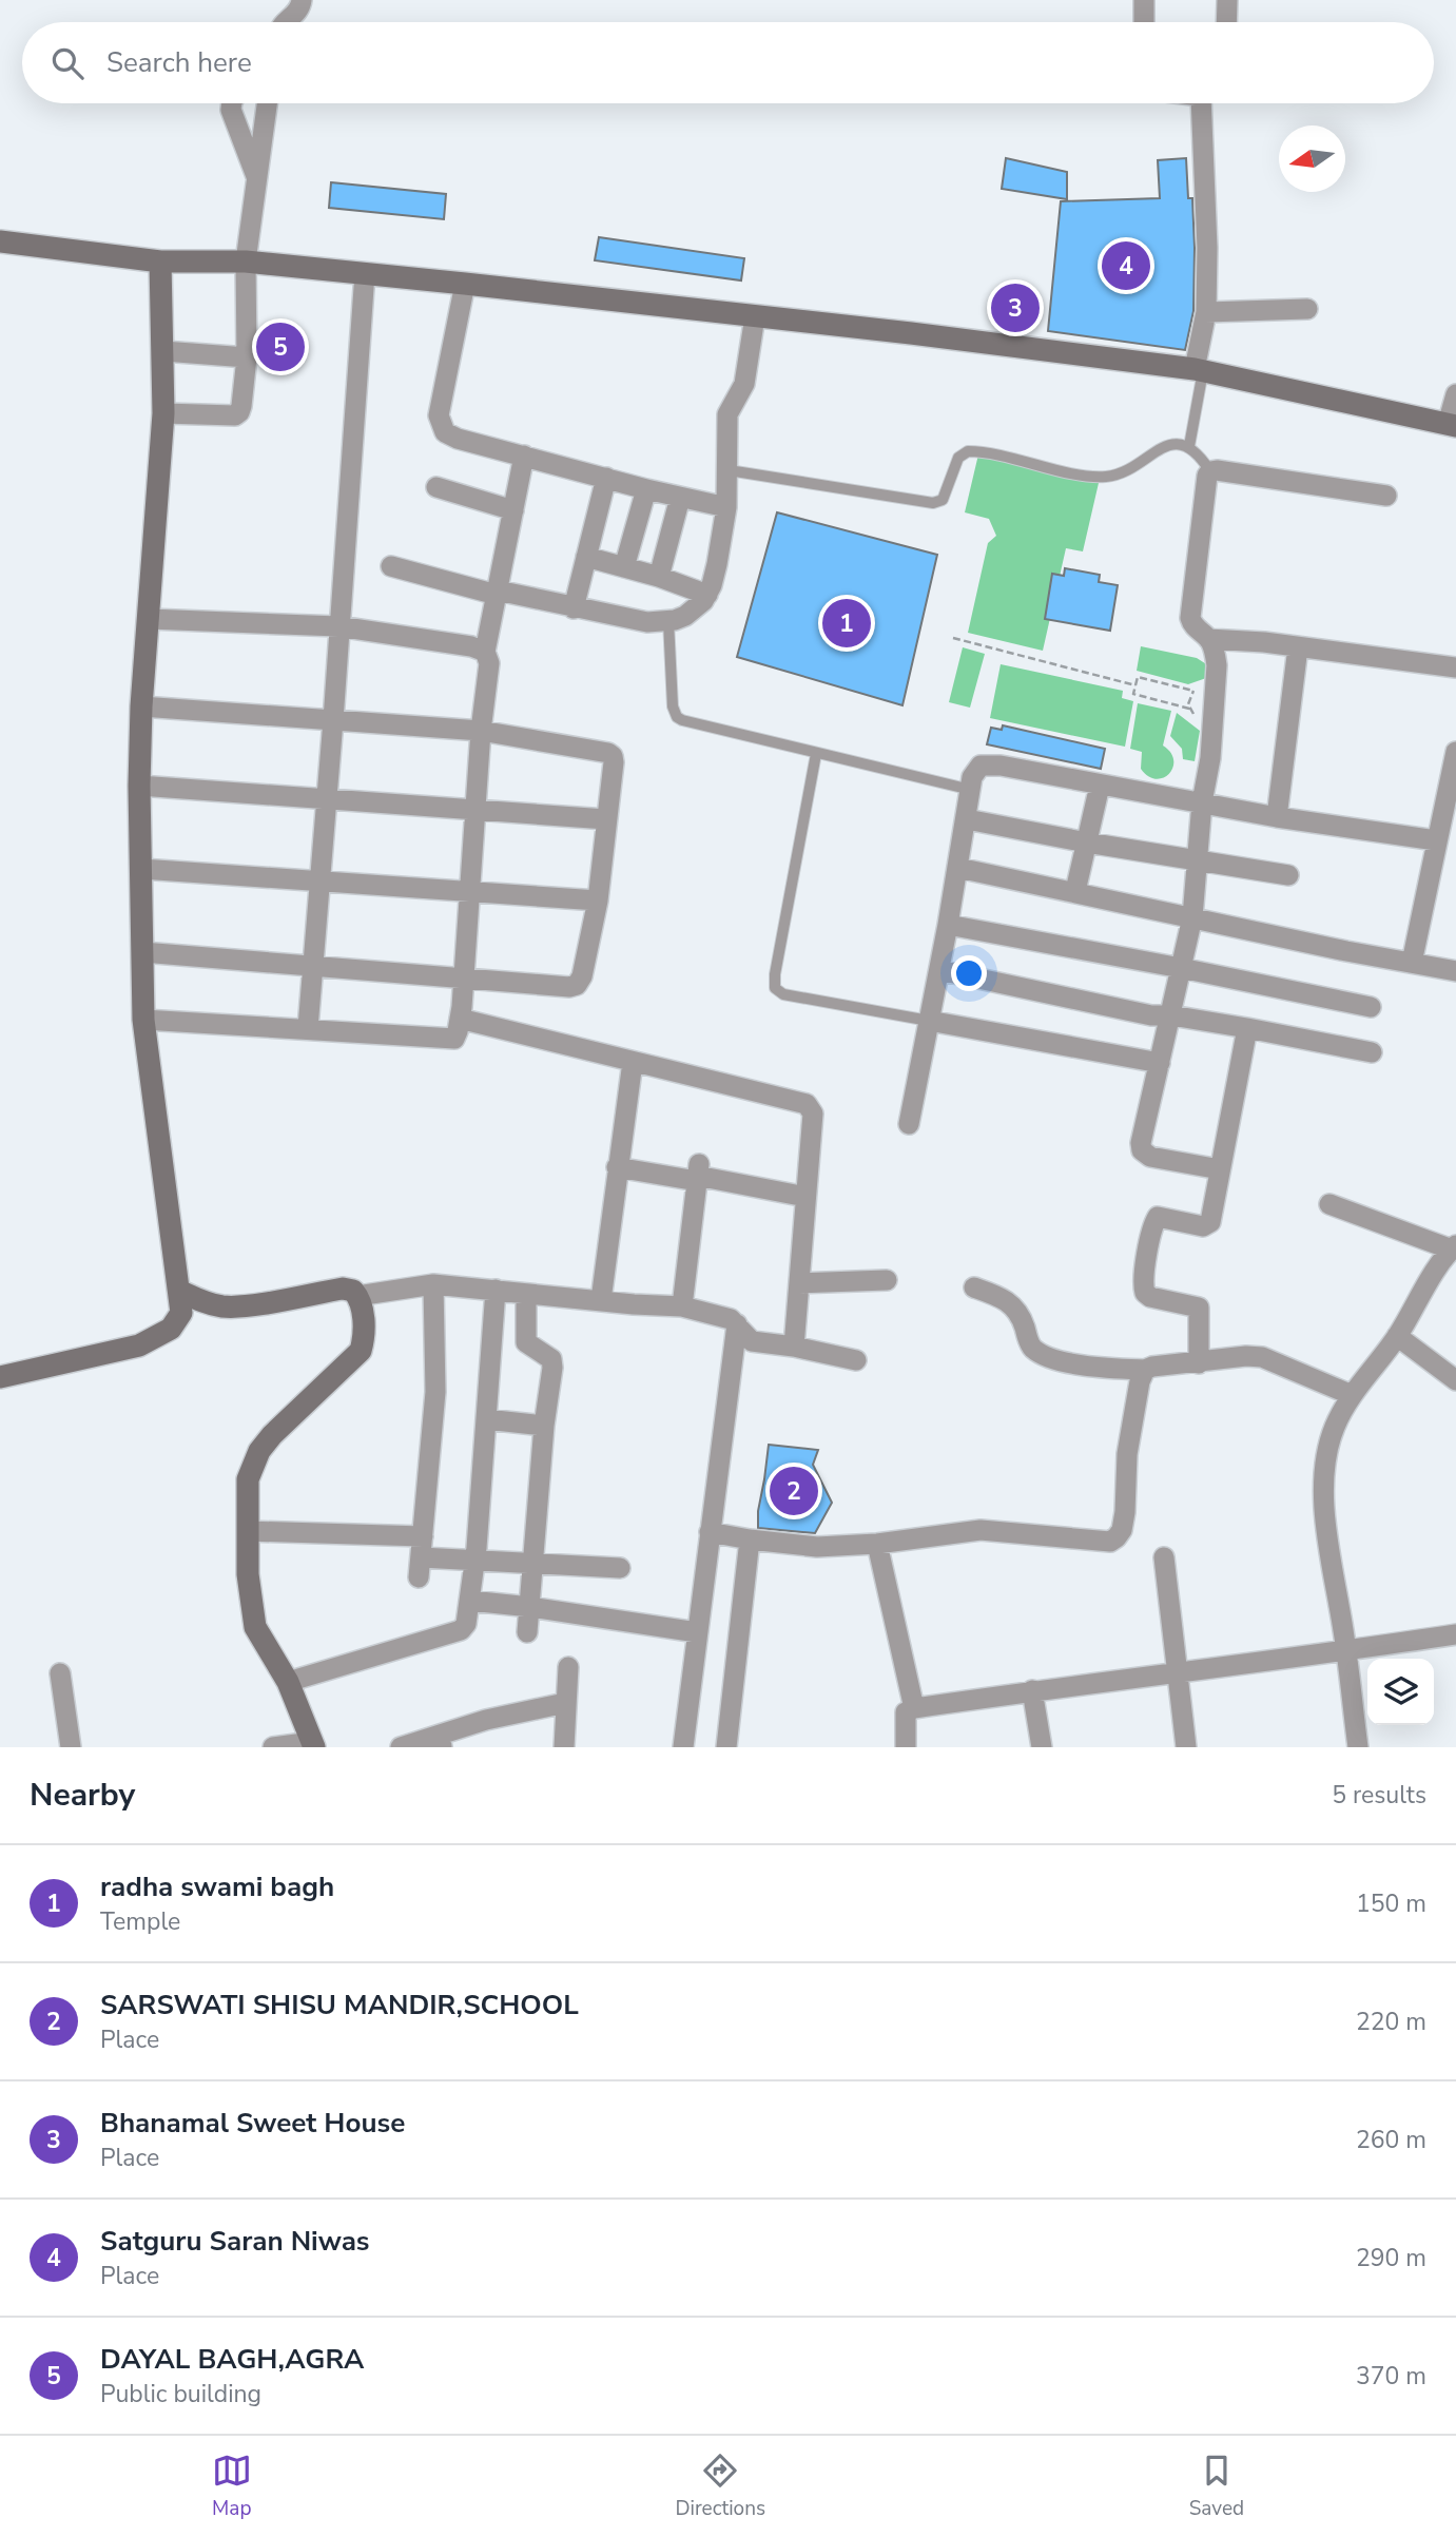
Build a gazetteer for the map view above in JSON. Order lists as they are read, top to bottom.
{
  "north": "left",
  "page": {
    "search": "Search here",
    "pins": [
      "4",
      "3",
      "5",
      "1",
      "2"
    ],
    "heading": ["Nearby", "5 results"],
    "list": [
      {
        "mark": "1",
        "name": "radha swami bagh",
        "note": "Temple",
        "value": "150 m"
      },
      {
        "mark": "2",
        "name": "SARSWATI SHISU MANDIR,SCHOOL",
        "note": "Place",
        "value": "220 m"
      },
      {
        "mark": "3",
        "name": "Bhanamal Sweet House",
        "note": "Place",
        "value": "260 m"
      },
      {
        "mark": "4",
        "name": "Satguru Saran Niwas",
        "note": "Place",
        "value": "290 m"
      },
      {
        "mark": "5",
        "name": "DAYAL BAGH,AGRA",
        "note": "Public building",
        "value": "370 m"
      }
    ],
    "nav": ["Map", "Directions", "Saved"]
  }
}
